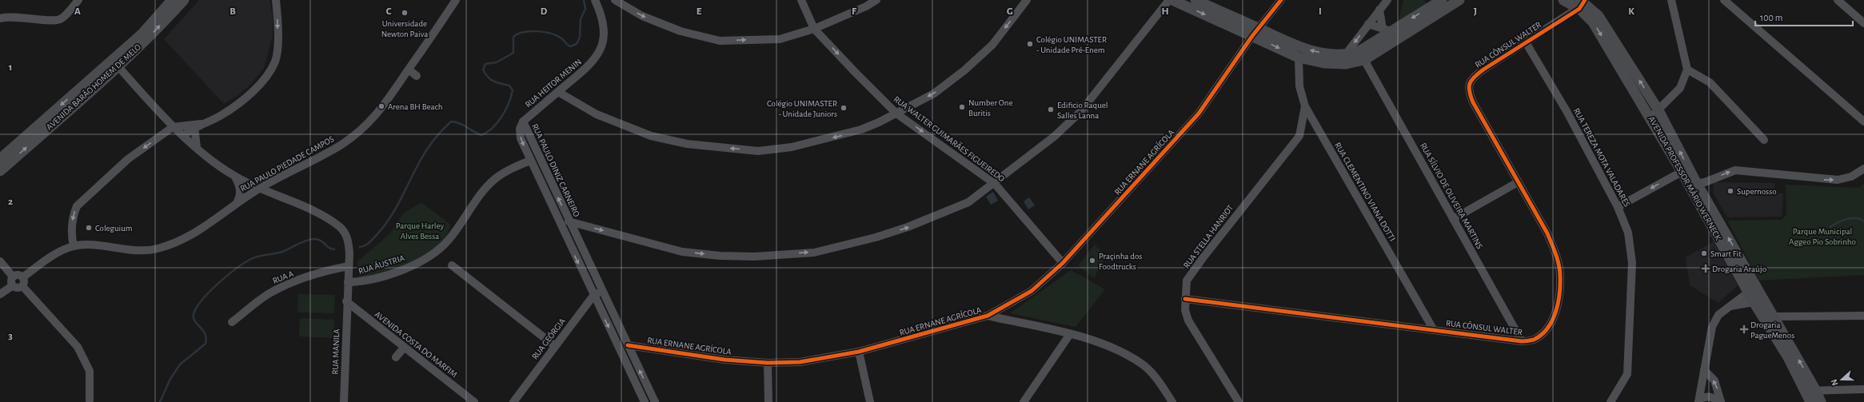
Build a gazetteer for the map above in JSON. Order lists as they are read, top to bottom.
{
  "streets": {
    "main road": ["AVENIDA BARÃO HOMEM DE MELO", "AVENIDA PROFESSOR MÁRIO WERNECK"],
    "street": [
      "RUA CÔNSUL WALTER",
      "RUA HEITOR MENIN",
      "RUA WALTER GUIMARÃES FIGUEIREDO",
      "RUA TEREZA MOTA VALADARES",
      "RUA ERNANE AGRÍCOLA",
      "RUA PAULO PIEDADE CAMPOS",
      "RUA PAULO DINIZ CARNEIRO",
      "RUA CLEMENTINO VIANA DOTTI",
      "RUA SÍLVIO DE OLIVEIRA MARTINS",
      "RUA STELLA HANRIOT",
      "RUA ÁUSTRIA",
      "RUA A",
      "RUA GEÓRGIA",
      "AVENIDA COSTA DO MARFIM",
      "RUA MANILA"
    ]
  },
  "crossings": [
    ["RUA CÔNSUL WALTER", "RUA TEREZA MOTA VALADARES"],
    ["RUA CÔNSUL WALTER", "AVENIDA PROFESSOR MÁRIO WERNECK"],
    ["RUA CÔNSUL WALTER", "RUA CLEMENTINO VIANA DOTTI"],
    ["RUA CÔNSUL WALTER", "RUA SÍLVIO DE OLIVEIRA MARTINS"],
    ["RUA CÔNSUL WALTER", "RUA STELLA HANRIOT"],
    ["RUA HEITOR MENIN", "RUA PAULO DINIZ CARNEIRO"],
    ["RUA WALTER GUIMARÃES FIGUEIREDO", "RUA ERNANE AGRÍCOLA"],
    ["RUA ERNANE AGRÍCOLA", "RUA PAULO DINIZ CARNEIRO"],
    ["RUA PAULO PIEDADE CAMPOS", "RUA MANILA"],
    ["RUA PAULO DINIZ CARNEIRO", "RUA ÁUSTRIA"],
    ["RUA PAULO DINIZ CARNEIRO", "RUA GEÓRGIA"],
    ["RUA CLEMENTINO VIANA DOTTI", "RUA STELLA HANRIOT"],
    ["RUA ÁUSTRIA", "RUA MANILA"],
    ["RUA A", "RUA MANILA"],
    ["AVENIDA COSTA DO MARFIM", "RUA MANILA"]
  ],
  "one_way": ["RUA WALTER GUIMARÃES FIGUEIREDO"],
  "parks": ["Parque Harley Alves Bessa", "Parque Municipal Aggeo Pio Sobrinho"],
  "places": {
    "other": [
      "Universidade Newton Paiva",
      "Colégio UNIMASTER - Unidade Pré-Enem",
      "Arena BH Beach",
      "Number One Buritis",
      "Colégio UNIMASTER - Unidade Juniors",
      "Edificio Raquel Salles Lanna",
      "Supernosso",
      "Coleguium",
      "Smart Fit",
      "Praçinha dos Foodtrucks"
    ],
    "health": ["Drogaria Araújo", "Drogaria PagueMenos"]
  },
  "scale_bar": "100 m",
  "north": "left",
  "grid": {
    "columns": [
      "A",
      "B",
      "C",
      "D",
      "E",
      "F",
      "G",
      "H",
      "I",
      "J",
      "K"
    ],
    "rows": ["1", "2", "3"]
  }
}
